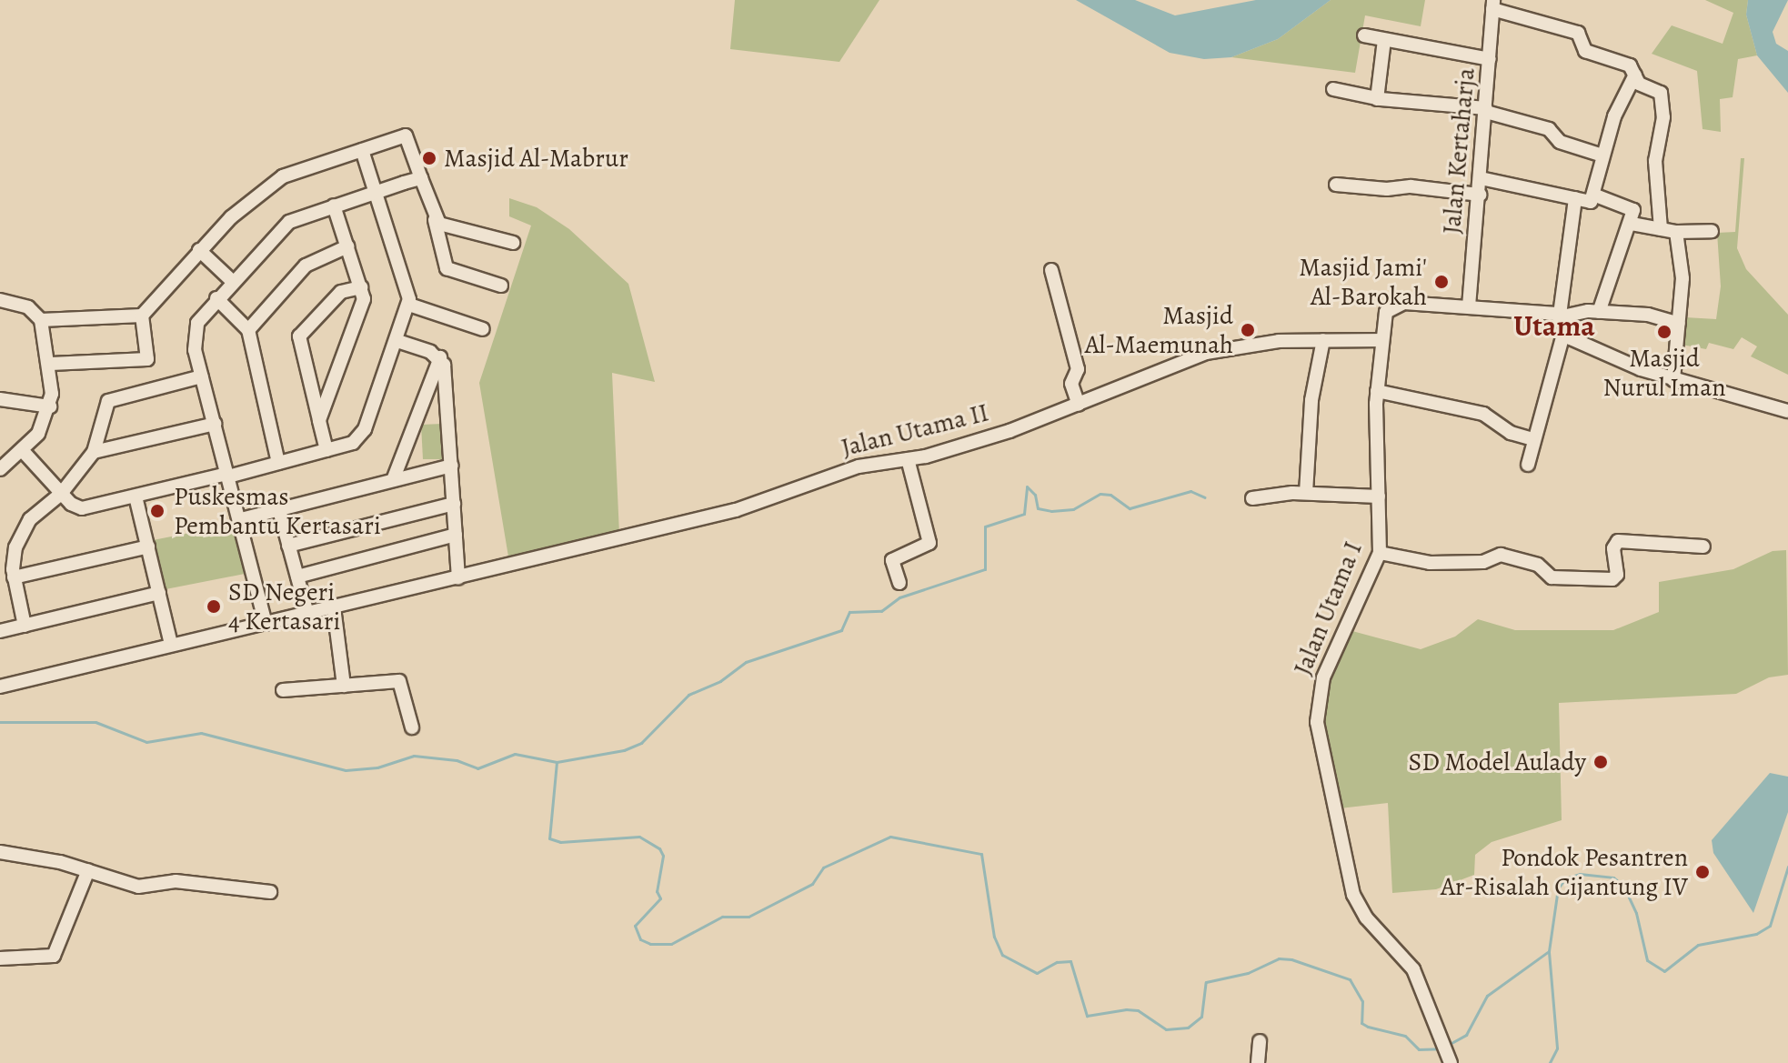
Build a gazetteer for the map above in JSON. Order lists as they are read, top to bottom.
{
  "streets": {
    "street": ["Jalan Kertaharja", "Jalan Utama II", "Jalan Utama I"]
  },
  "crossings": [
    ["Jalan Kertaharja", "Jalan Utama I"],
    ["Jalan Utama II", "Jalan Utama I"]
  ],
  "districts": ["Utama"],
  "places": [
    "Masjid Al-Mabrur",
    "Masjid Jami' Al-Barokah",
    "Masjid Al-Maemunah",
    "Masjid Nurul Iman",
    "Puskesmas Pembantu Kertasari",
    "SD Negeri 4 Kertasari",
    "SD Model Aulady",
    "Pondok Pesantren Ar-Risalah Cijantung IV"
  ]
}
